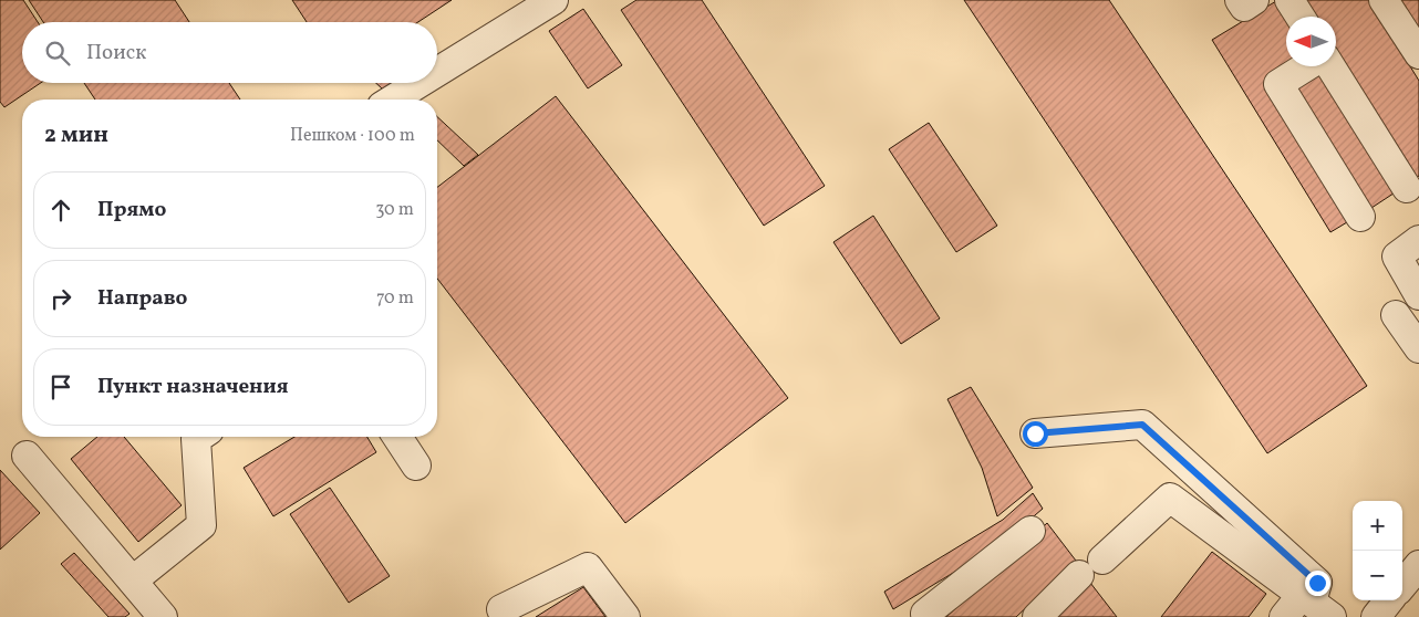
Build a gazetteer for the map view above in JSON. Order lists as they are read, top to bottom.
{
  "north": "left",
  "page": {
    "search": "Поиск",
    "heading": ["2 мин", "Пешком · 100 m"],
    "list": [
      ["Прямо", "30 m"],
      ["Направо", "70 m"],
      "Пункт назначения"
    ],
    "map_buttons": ["+", "−"]
  }
}
